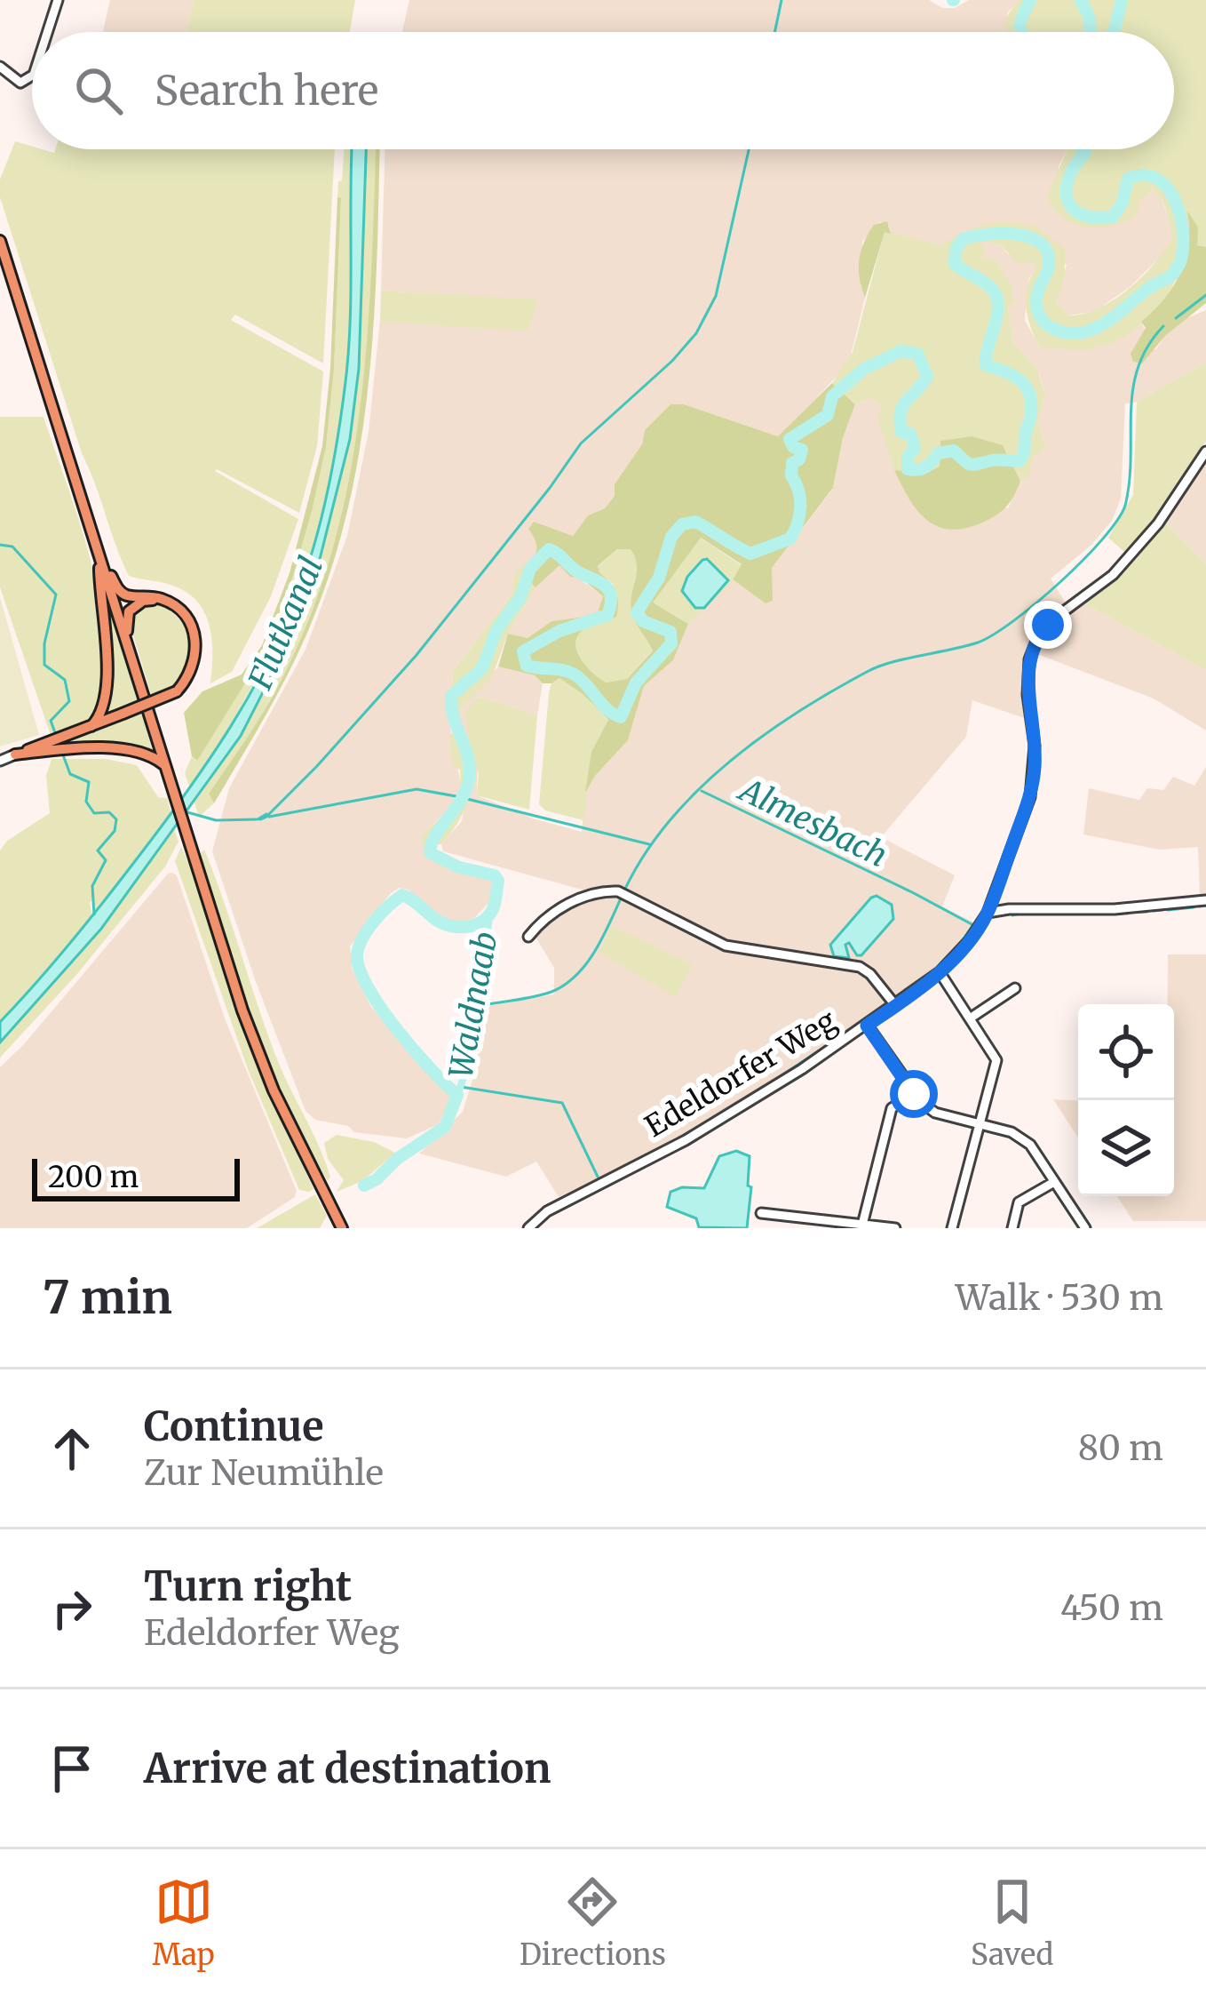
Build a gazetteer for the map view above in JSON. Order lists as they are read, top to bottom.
{
  "streets": {
    "street": ["Edeldorfer Weg"]
  },
  "water": ["Flutkanal", "Almesbach", "Waldnaab"],
  "scale_bar": "200 m",
  "page": {
    "search": "Search here",
    "scale": "200 m",
    "heading": ["7 min", "Walk · 530 m"],
    "list": [
      ["Continue", "Zur Neumühle", "80 m"],
      ["Turn right", "Edeldorfer Weg", "450 m"],
      "Arrive at destination"
    ],
    "nav": ["Map", "Directions", "Saved"]
  }
}
